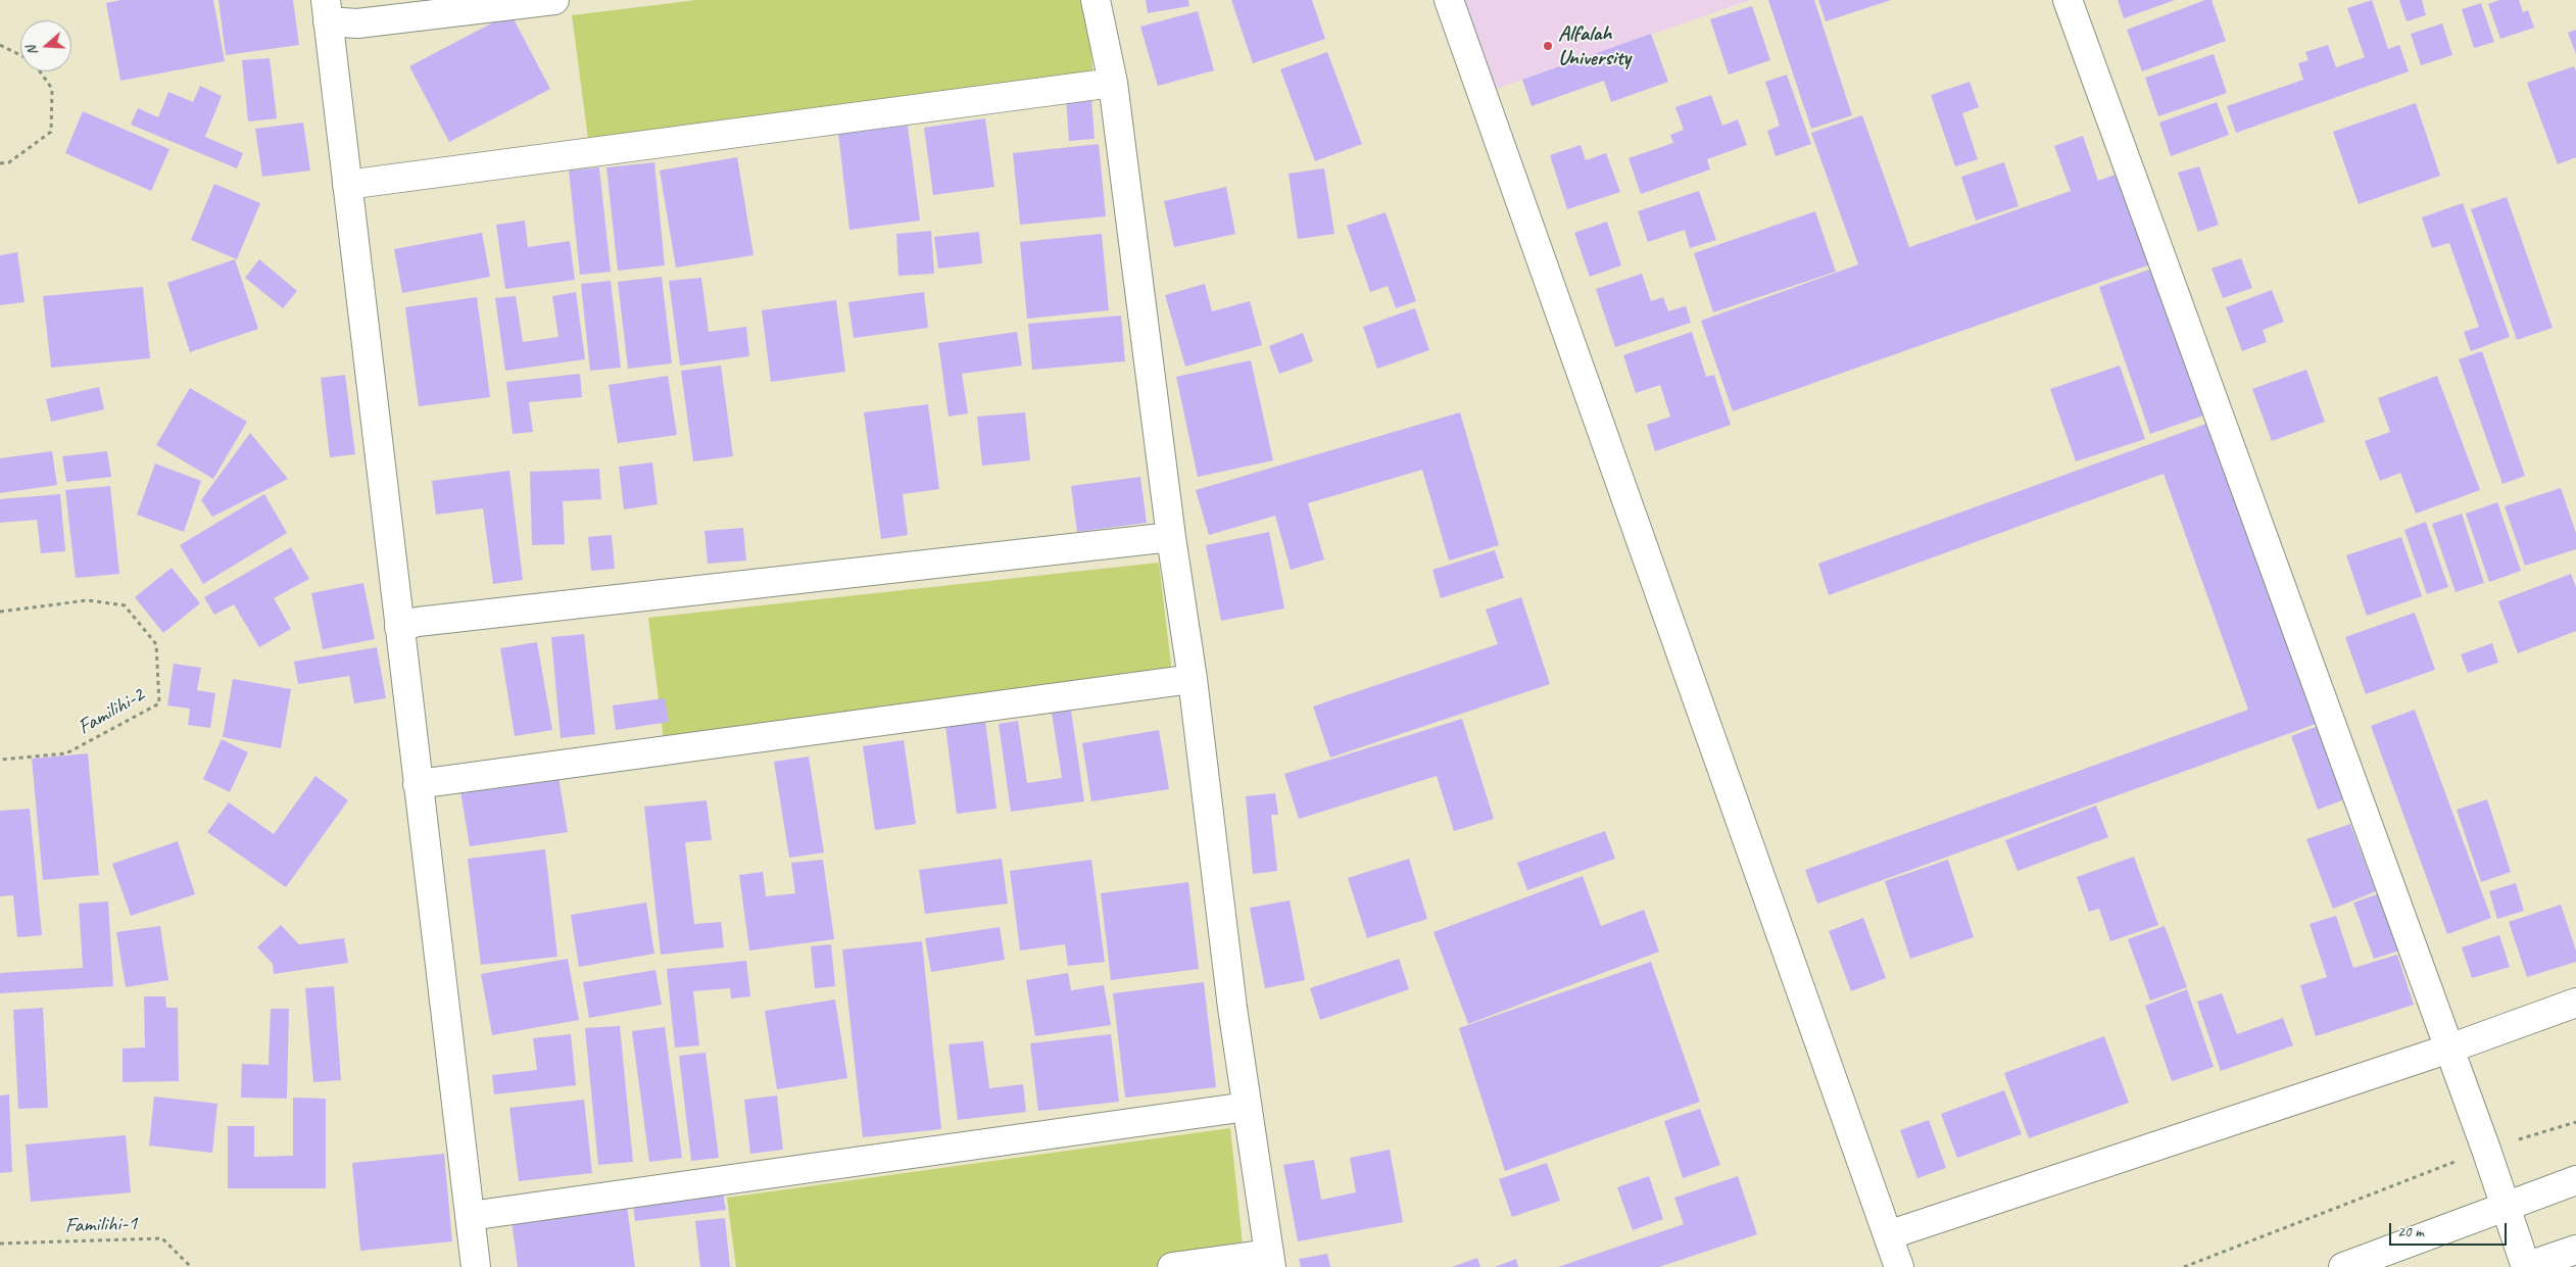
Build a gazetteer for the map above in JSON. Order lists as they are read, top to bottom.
{
  "streets": {
    "path": ["Familihi-2", "Familihi-1"]
  },
  "places": ["Alfalah University"],
  "scale_bar": "20 m",
  "north": "left"
}
